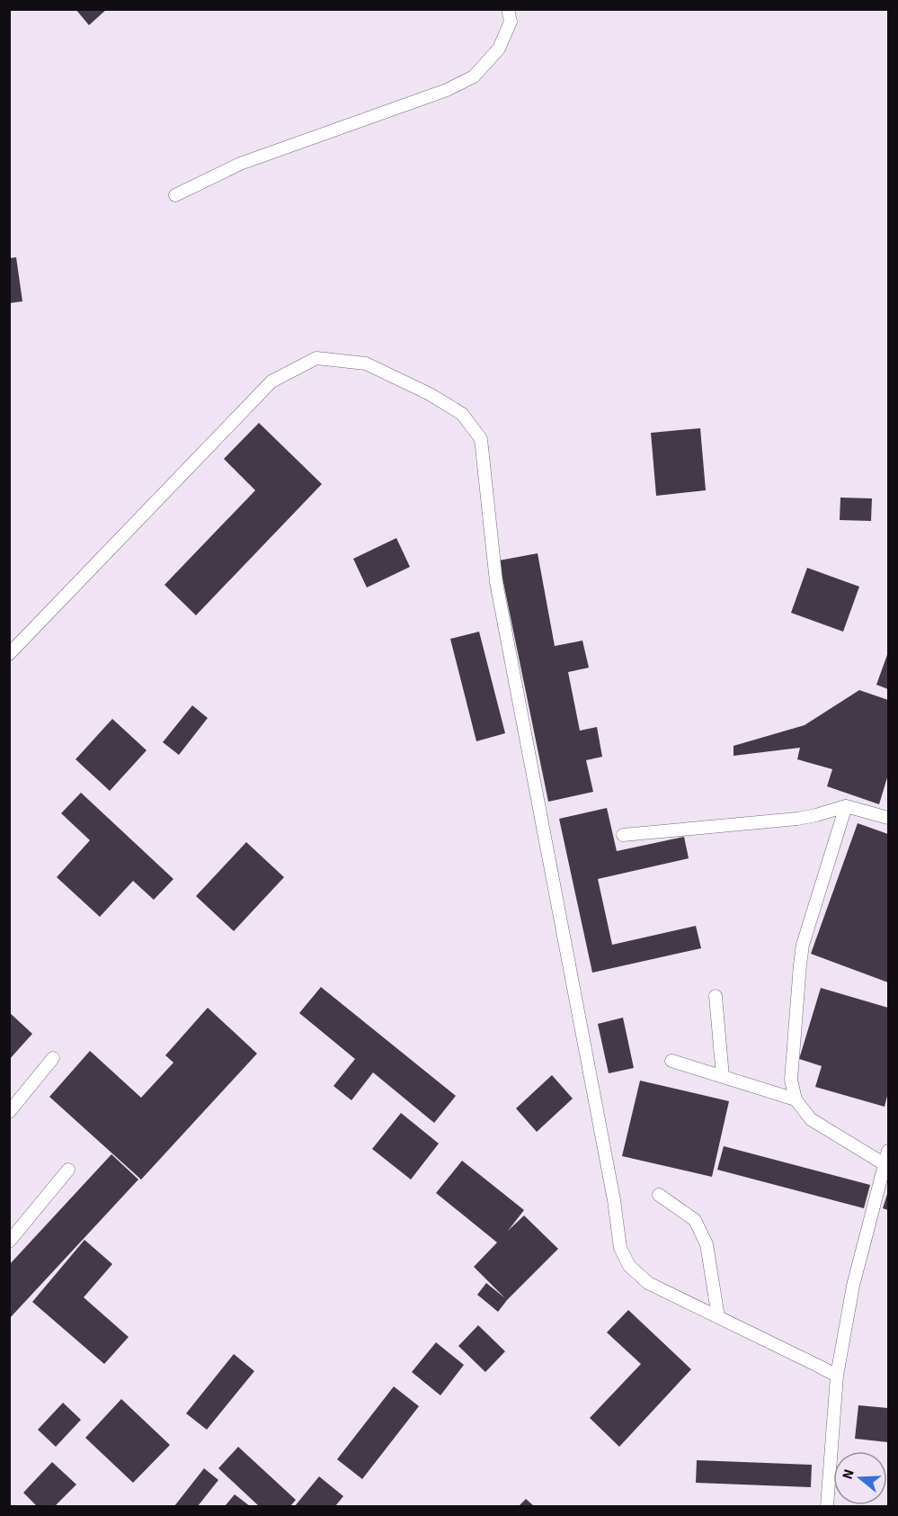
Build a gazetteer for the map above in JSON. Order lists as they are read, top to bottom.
{
  "north": "left"
}
